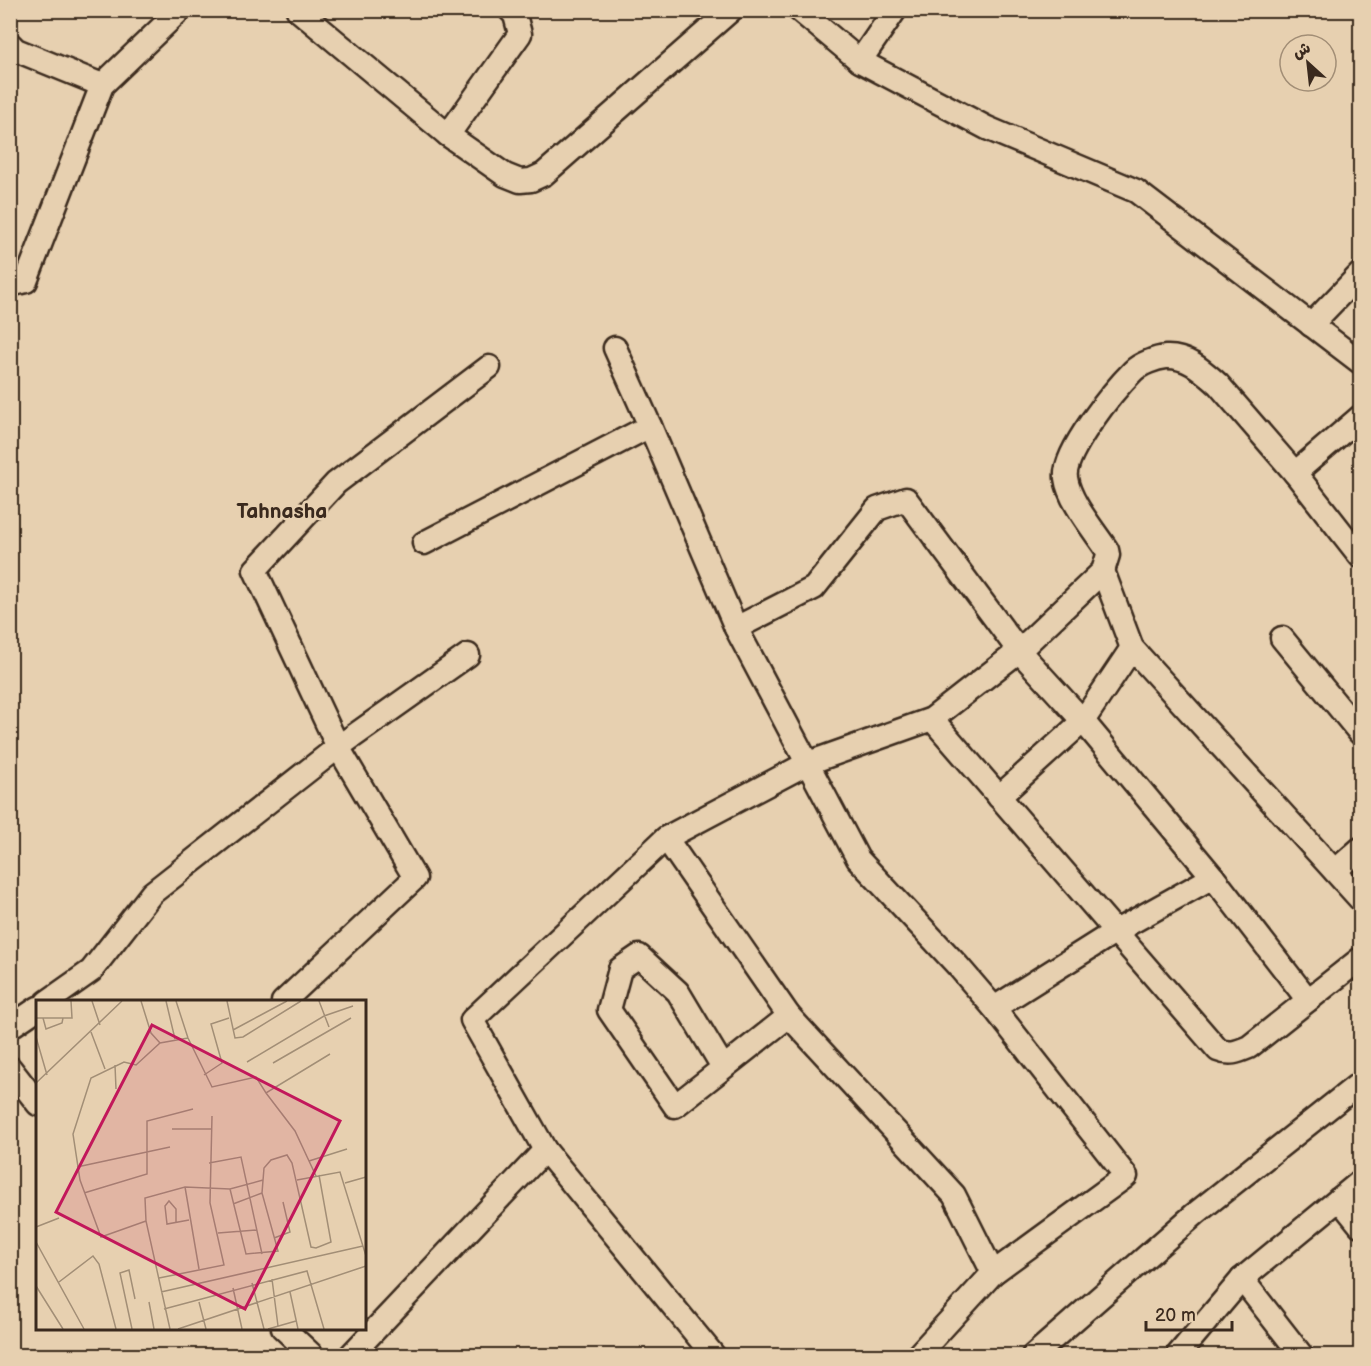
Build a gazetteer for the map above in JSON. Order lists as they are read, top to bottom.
{
  "districts": ["Tahnasha"],
  "scale_bar": "20 m",
  "north": "top left"
}
